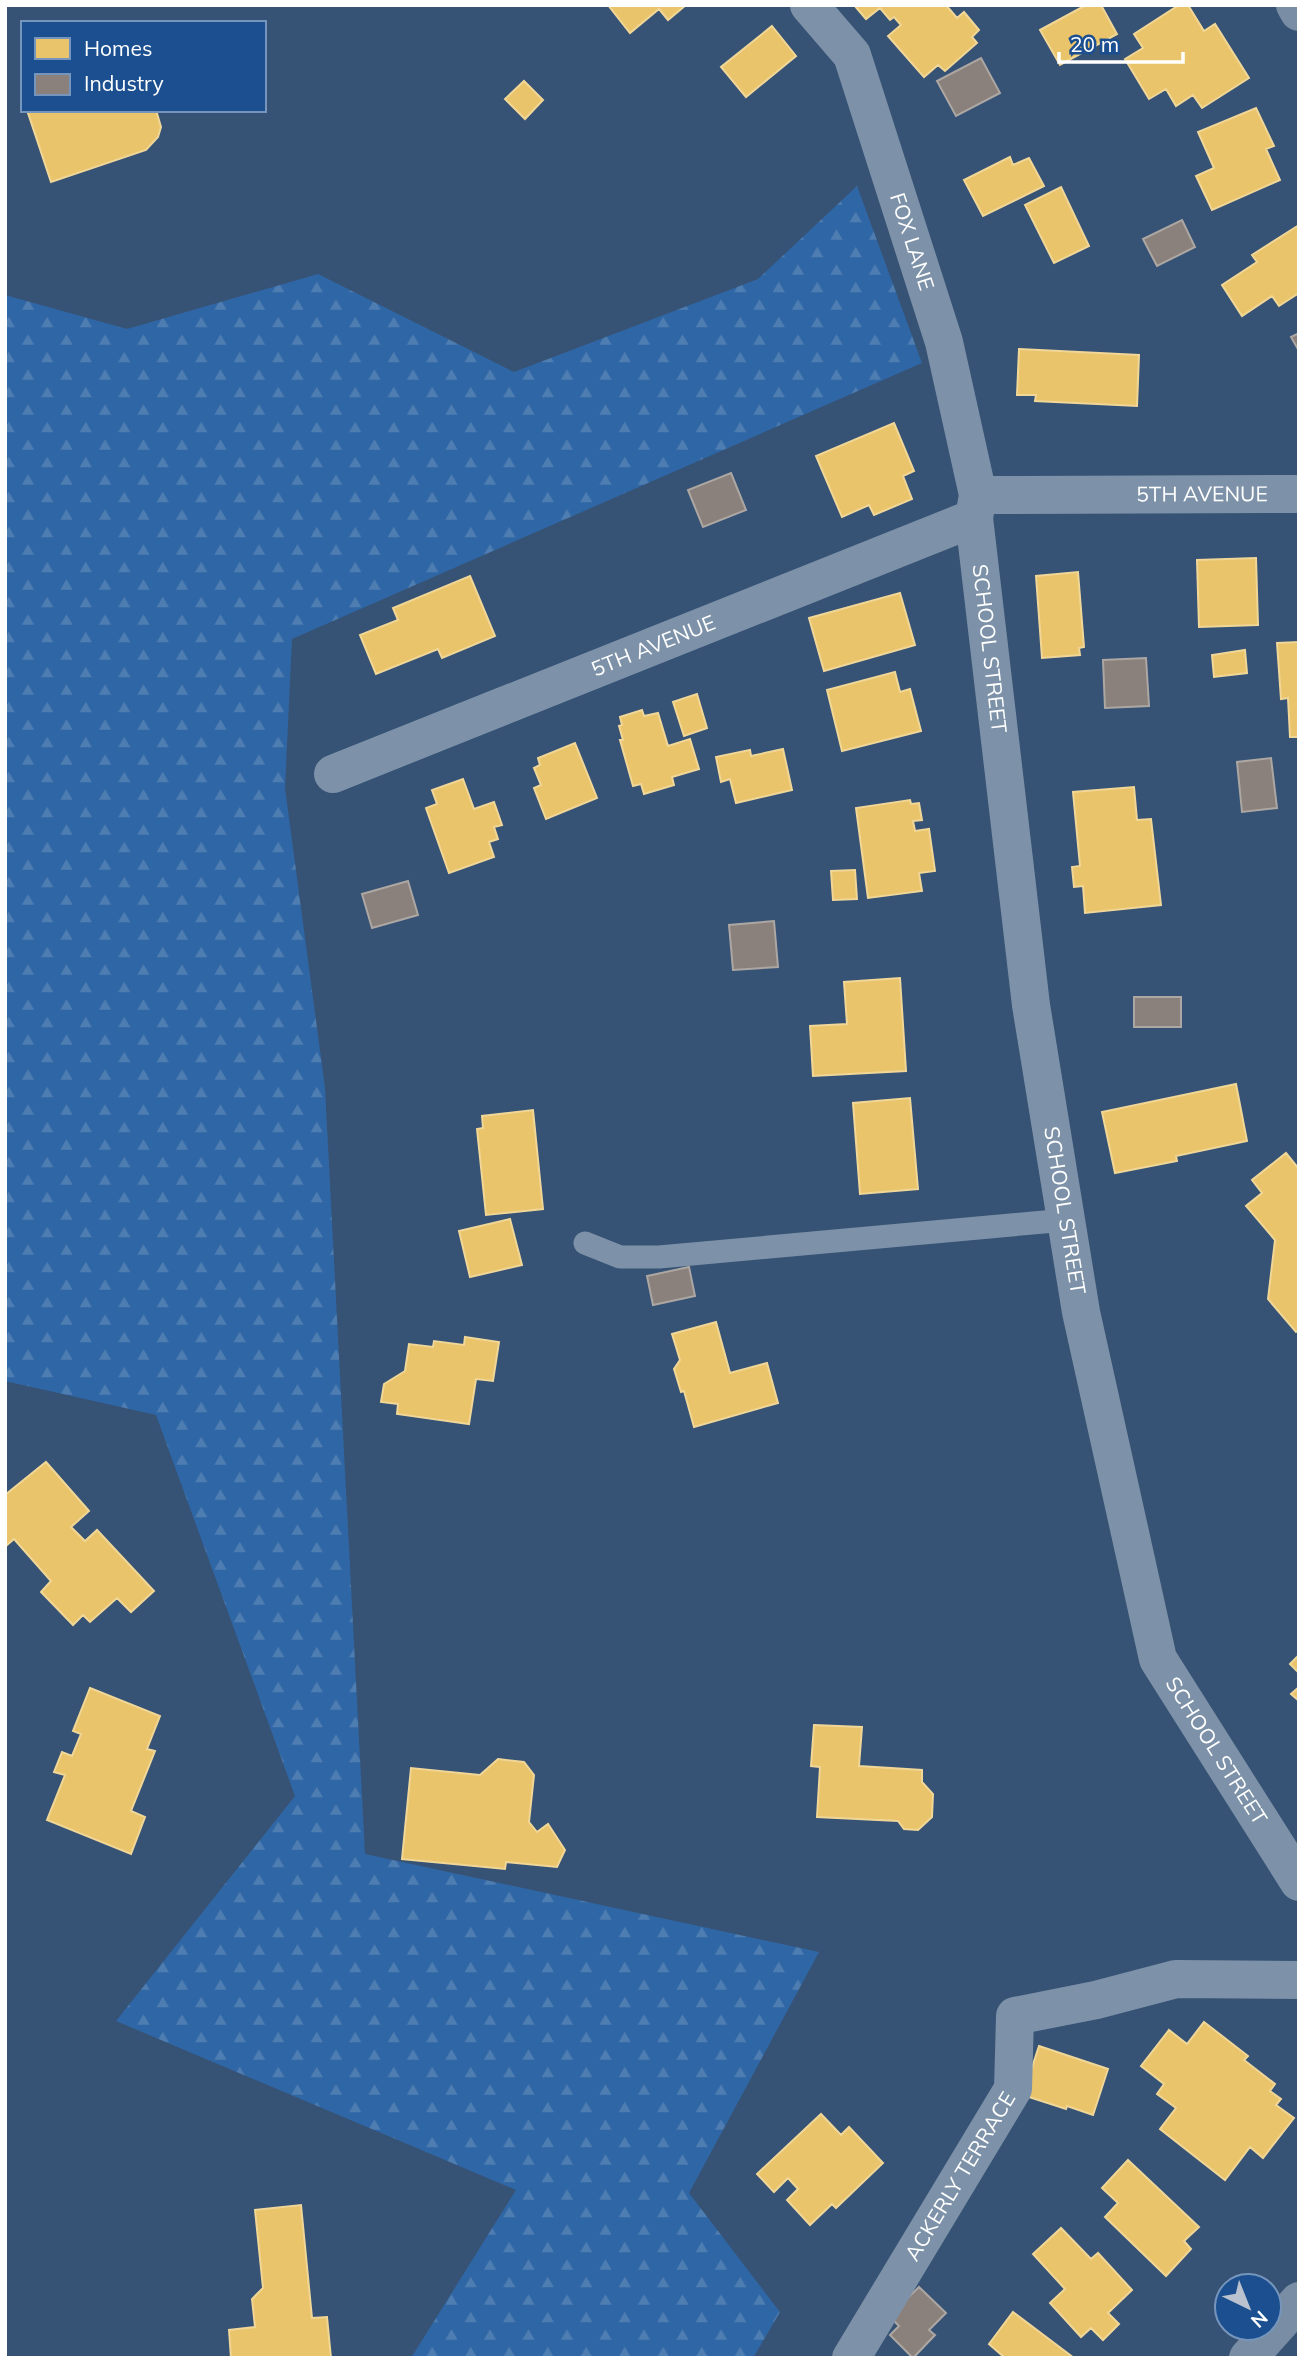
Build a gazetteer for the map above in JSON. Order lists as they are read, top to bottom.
{
  "streets": {
    "street": [
      "FOX LANE",
      "5TH AVENUE",
      "SCHOOL STREET",
      "ACKERLY TERRACE"
    ]
  },
  "crossings": [
    ["FOX LANE", "5TH AVENUE"],
    ["FOX LANE", "SCHOOL STREET"],
    ["5TH AVENUE", "SCHOOL STREET"]
  ],
  "legend": ["Homes", "Industry"],
  "scale_bar": "20 m",
  "north": "bottom right"
}
